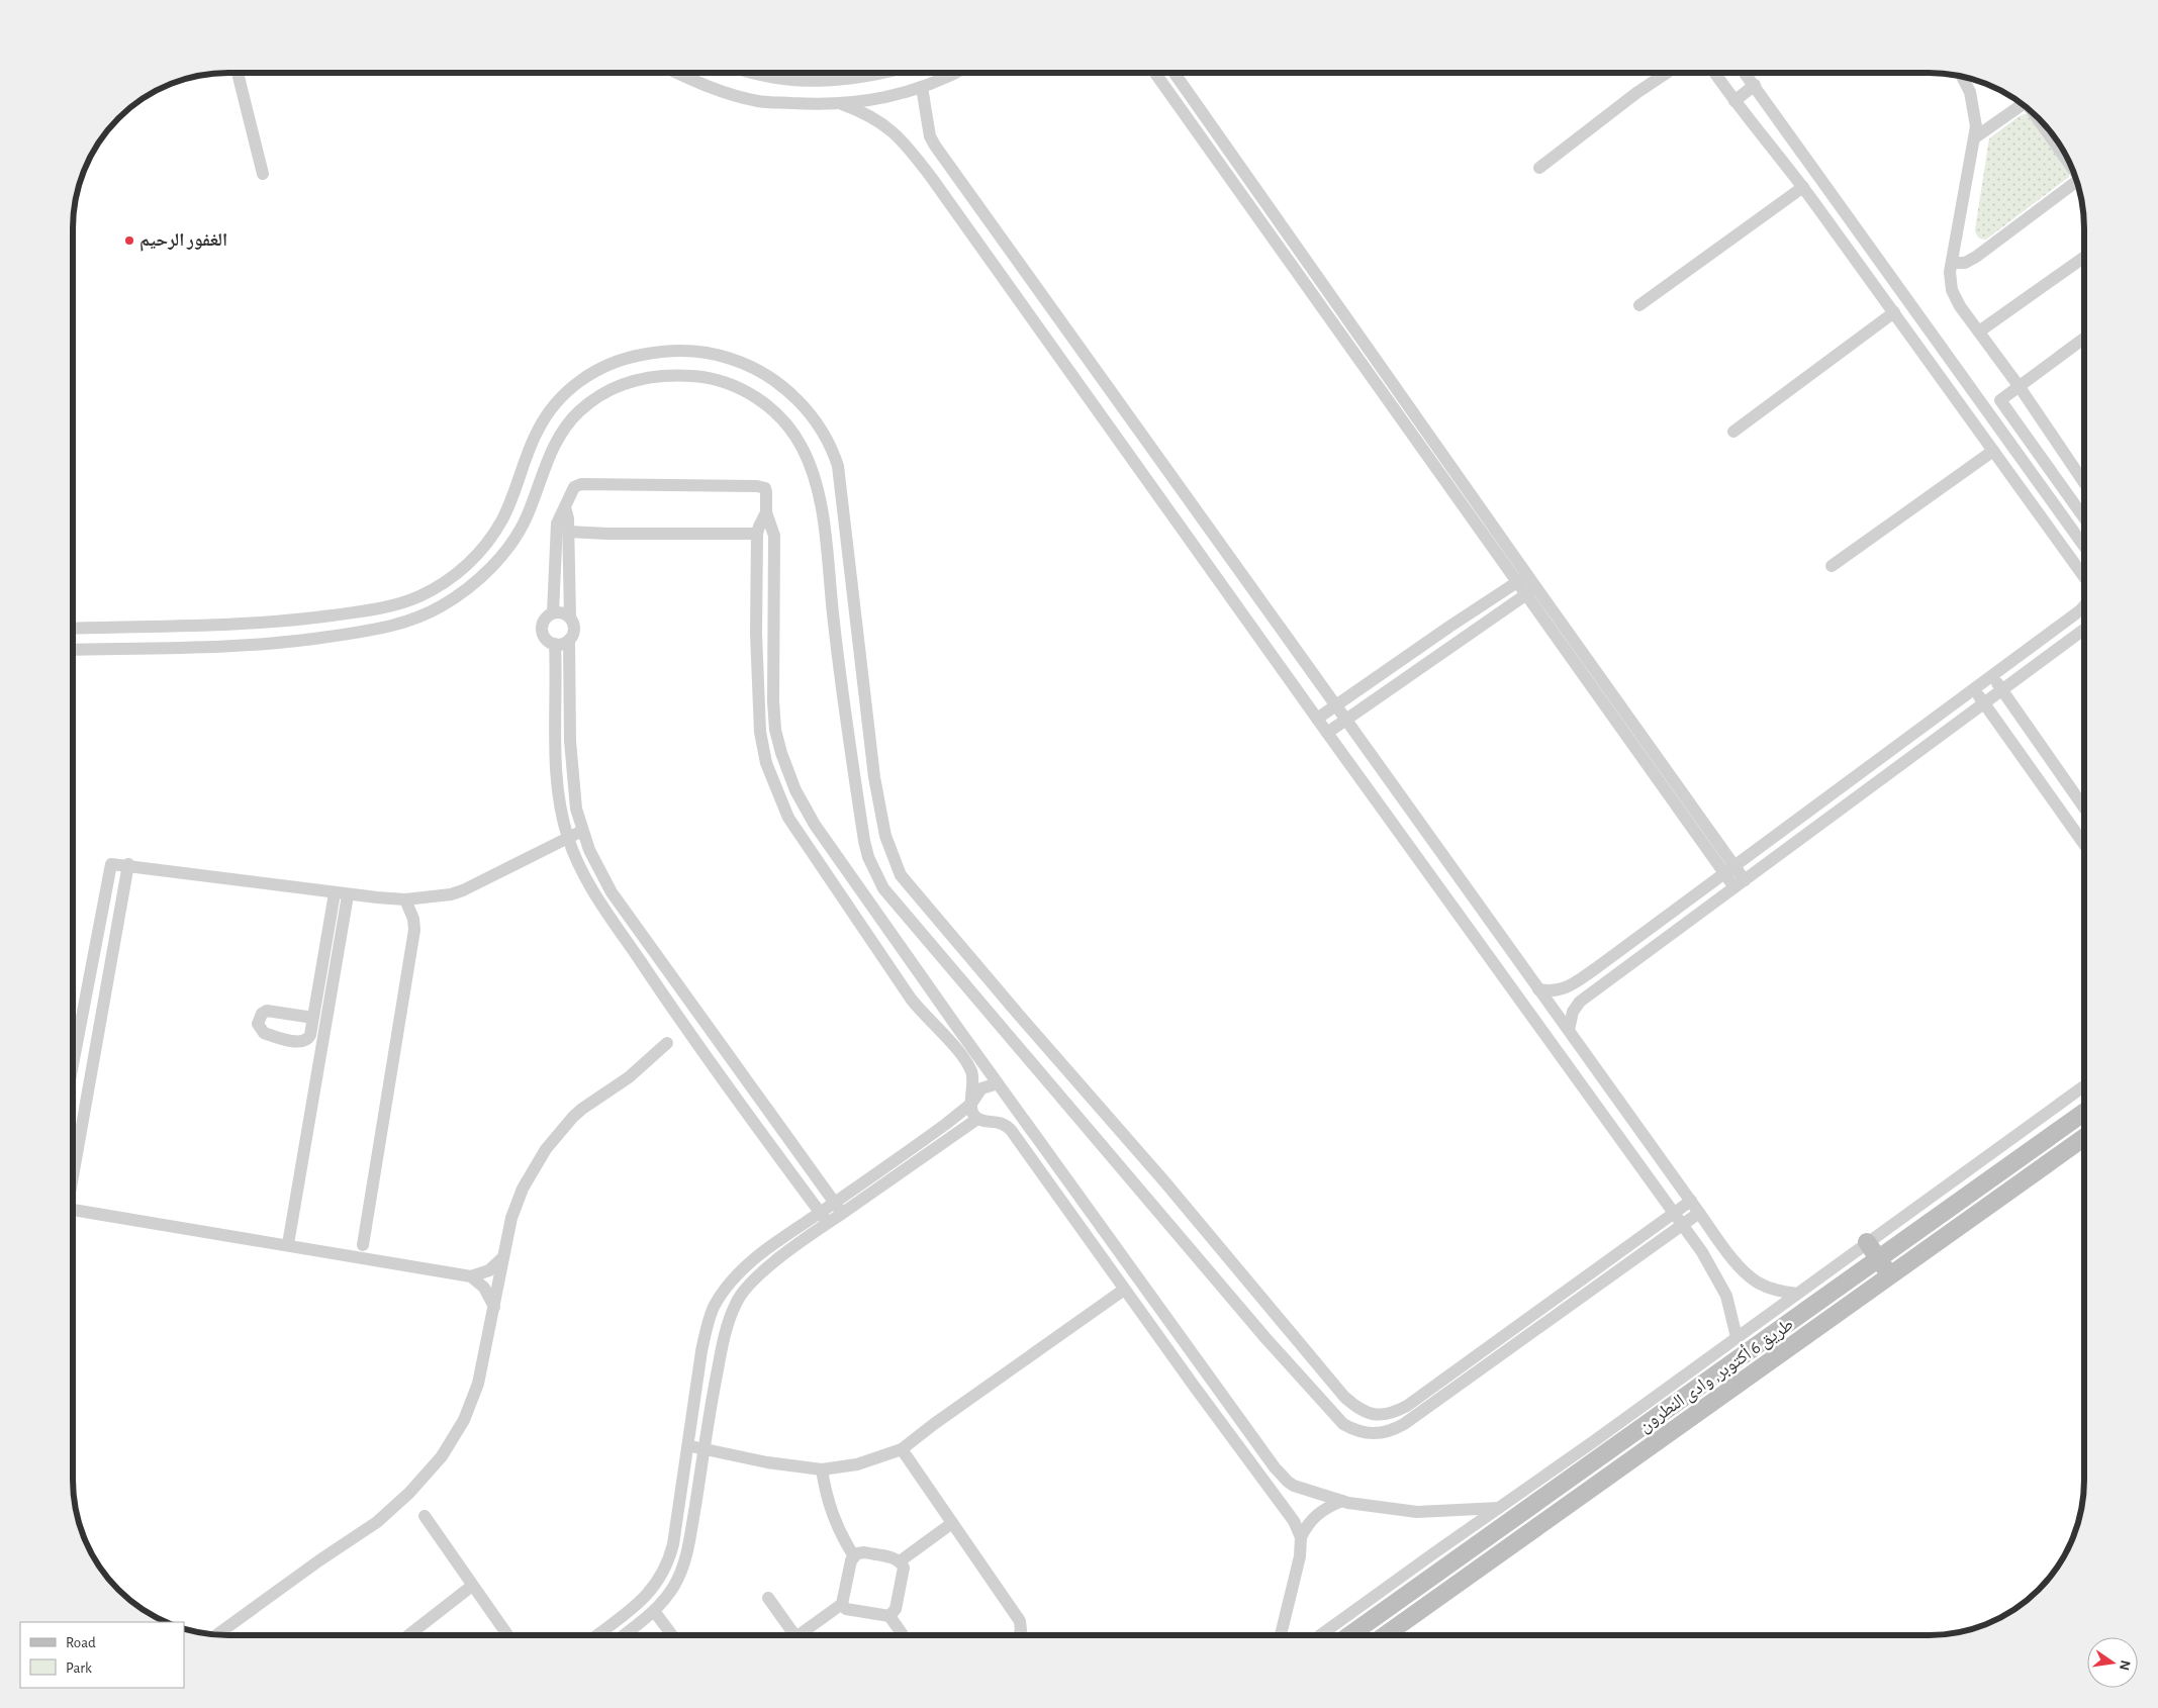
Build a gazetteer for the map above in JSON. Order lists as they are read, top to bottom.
{
  "streets": {
    "street": ["طريق 6 أكتوبر, وادى النطرون"]
  },
  "places": ["الغفور الرحيم"],
  "legend": ["Road", "Park"],
  "north": "right"
}
